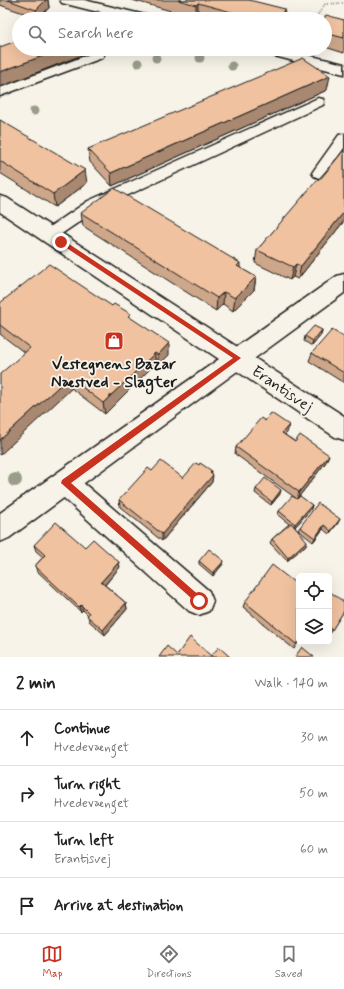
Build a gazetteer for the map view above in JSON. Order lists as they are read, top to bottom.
{
  "streets": {
    "street": ["Erantisvej"]
  },
  "places": {
    "shop": ["Vestegnens Bazar Næstved - Slagter"]
  },
  "page": {
    "search": "Search here",
    "heading": ["2 min", "Walk · 140 m"],
    "list": [
      ["Continue", "Hvedevænget", "30 m"],
      ["Turn right", "Hvedevænget", "50 m"],
      ["Turn left", "Erantisvej", "60 m"],
      "Arrive at destination"
    ],
    "nav": ["Map", "Directions", "Saved"]
  }
}
